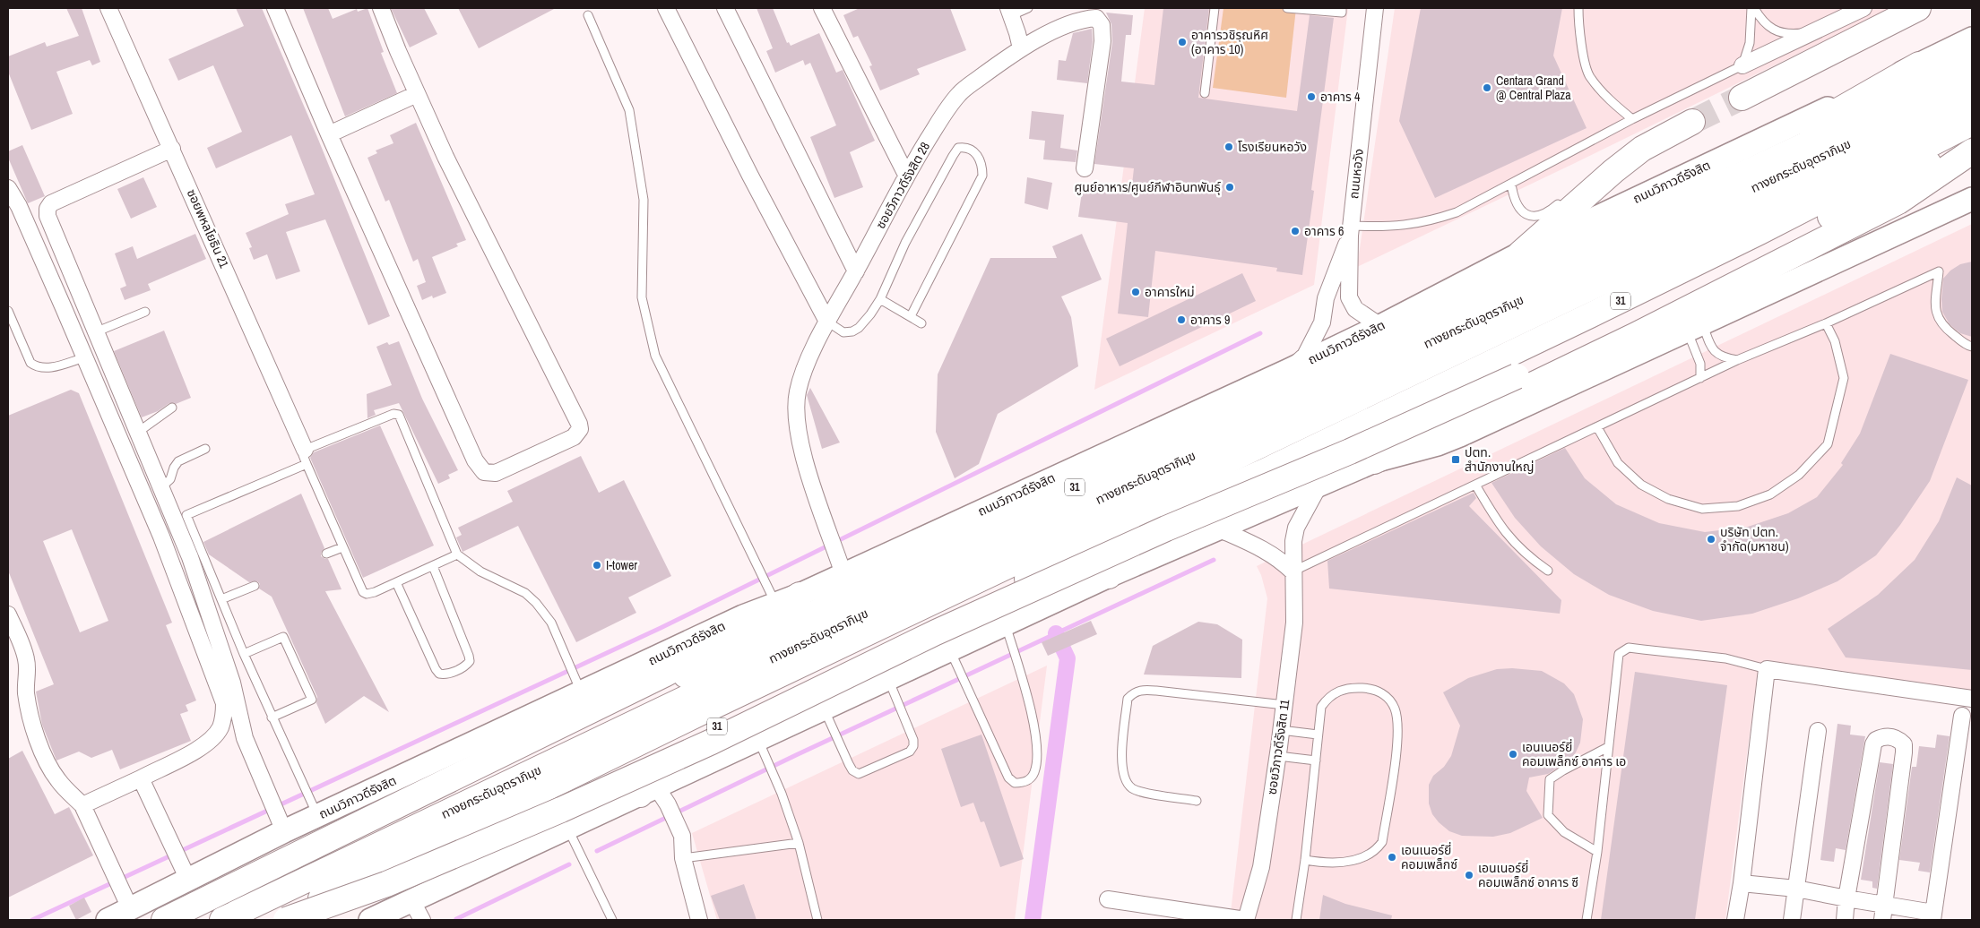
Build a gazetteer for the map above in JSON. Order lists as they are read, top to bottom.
{
  "streets": {
    "highway": ["ทางยกระดับอุตราภิมุข", "ถนนวิภาวดีรังสิต", "31"],
    "street": [
      "ถนนหอวัง",
      "ซอยวิภาวดีรังสิต 28",
      "ซอยพหลโยธิน 21",
      "ซอยวิภาวดีรังสิต 11"
    ]
  },
  "crossings": [
    ["ถนนหอวัง", "ถนนวิภาวดีรังสิต"],
    ["ถนนวิภาวดีรังสิต", "ซอยวิภาวดีรังสิต 28"],
    ["31", "ซอยวิภาวดีรังสิต 11"]
  ],
  "places": {
    "other": [
      "อาคารวชิรุณหิศ (อาคาร 10)",
      "Centara Grand @ Central Plaza",
      "อาคาร 4",
      "โรงเรียนหอวัง",
      "ศูนย์อาหาร/ศูนย์กีฬาอินทพันธุ์",
      "อาคาร 6",
      "อาคารใหม่",
      "อาคาร 9",
      "บริษัท ปตท. จำกัด(มหาชน)",
      "I-tower",
      "เอนเนอร์ยี่ คอมเพล็กซ์ อาคาร เอ",
      "เอนเนอร์ยี่ คอมเพล็กซ์",
      "เอนเนอร์ยี่ คอมเพล็กซ์ อาคาร ซี"
    ],
    "transit": ["ปตท. สำนักงานใหญ่"]
  }
}
